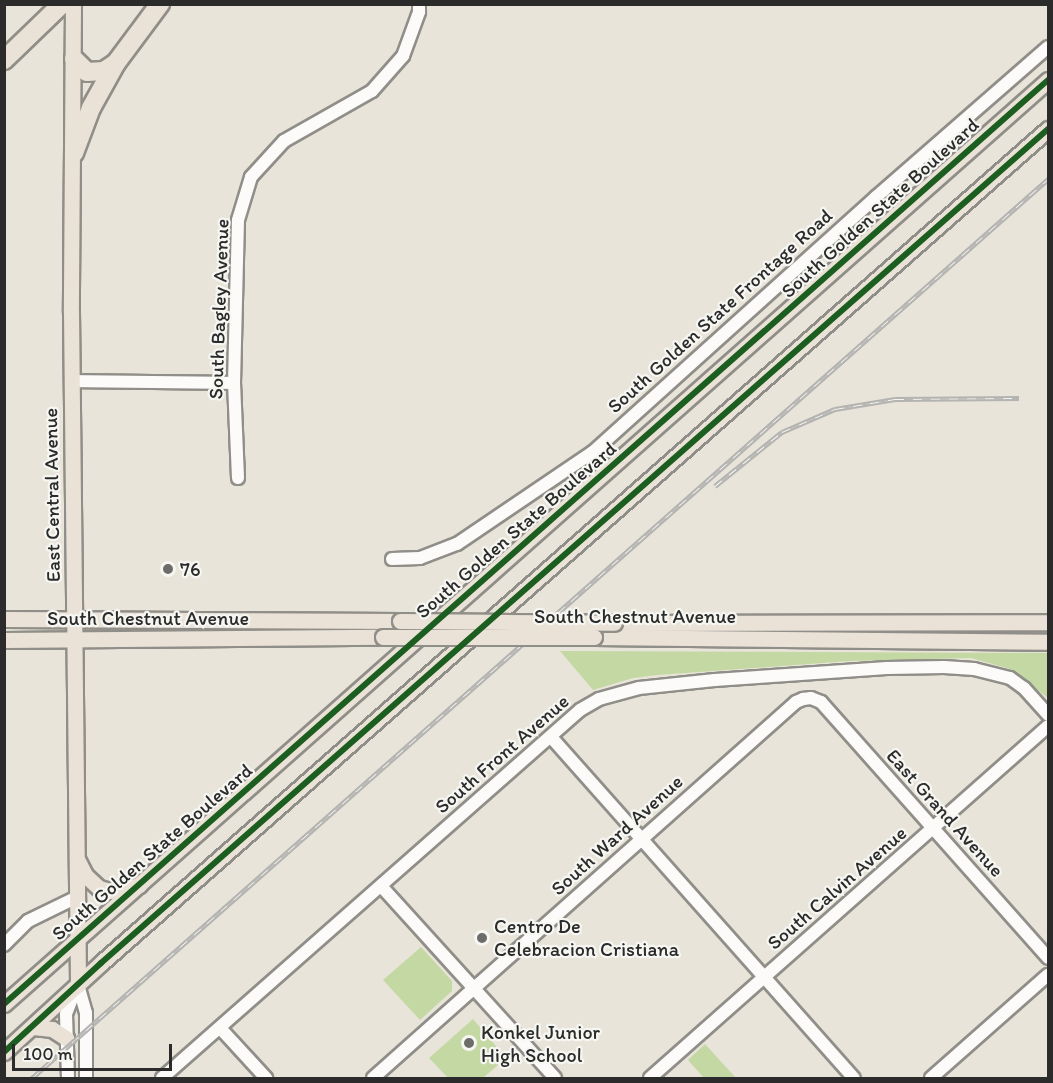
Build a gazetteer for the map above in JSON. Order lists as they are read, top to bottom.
{
  "streets": {
    "main road": ["South Golden State Boulevard", "East Central Avenue", "South Chestnut Avenue"],
    "street": [
      "South Bagley Avenue",
      "South Golden State Frontage Road",
      "South Front Avenue",
      "East Grand Avenue",
      "South Ward Avenue",
      "South Calvin Avenue"
    ]
  },
  "crossings": [
    ["South Golden State Boulevard", "East Central Avenue"],
    ["East Central Avenue", "South Chestnut Avenue"],
    ["East Grand Avenue", "South Ward Avenue"],
    ["East Grand Avenue", "South Calvin Avenue"]
  ],
  "places": ["76", "Centro De Celebracion Cristiana", "Konkel Junior High School"],
  "scale_bar": "100 m"
}
